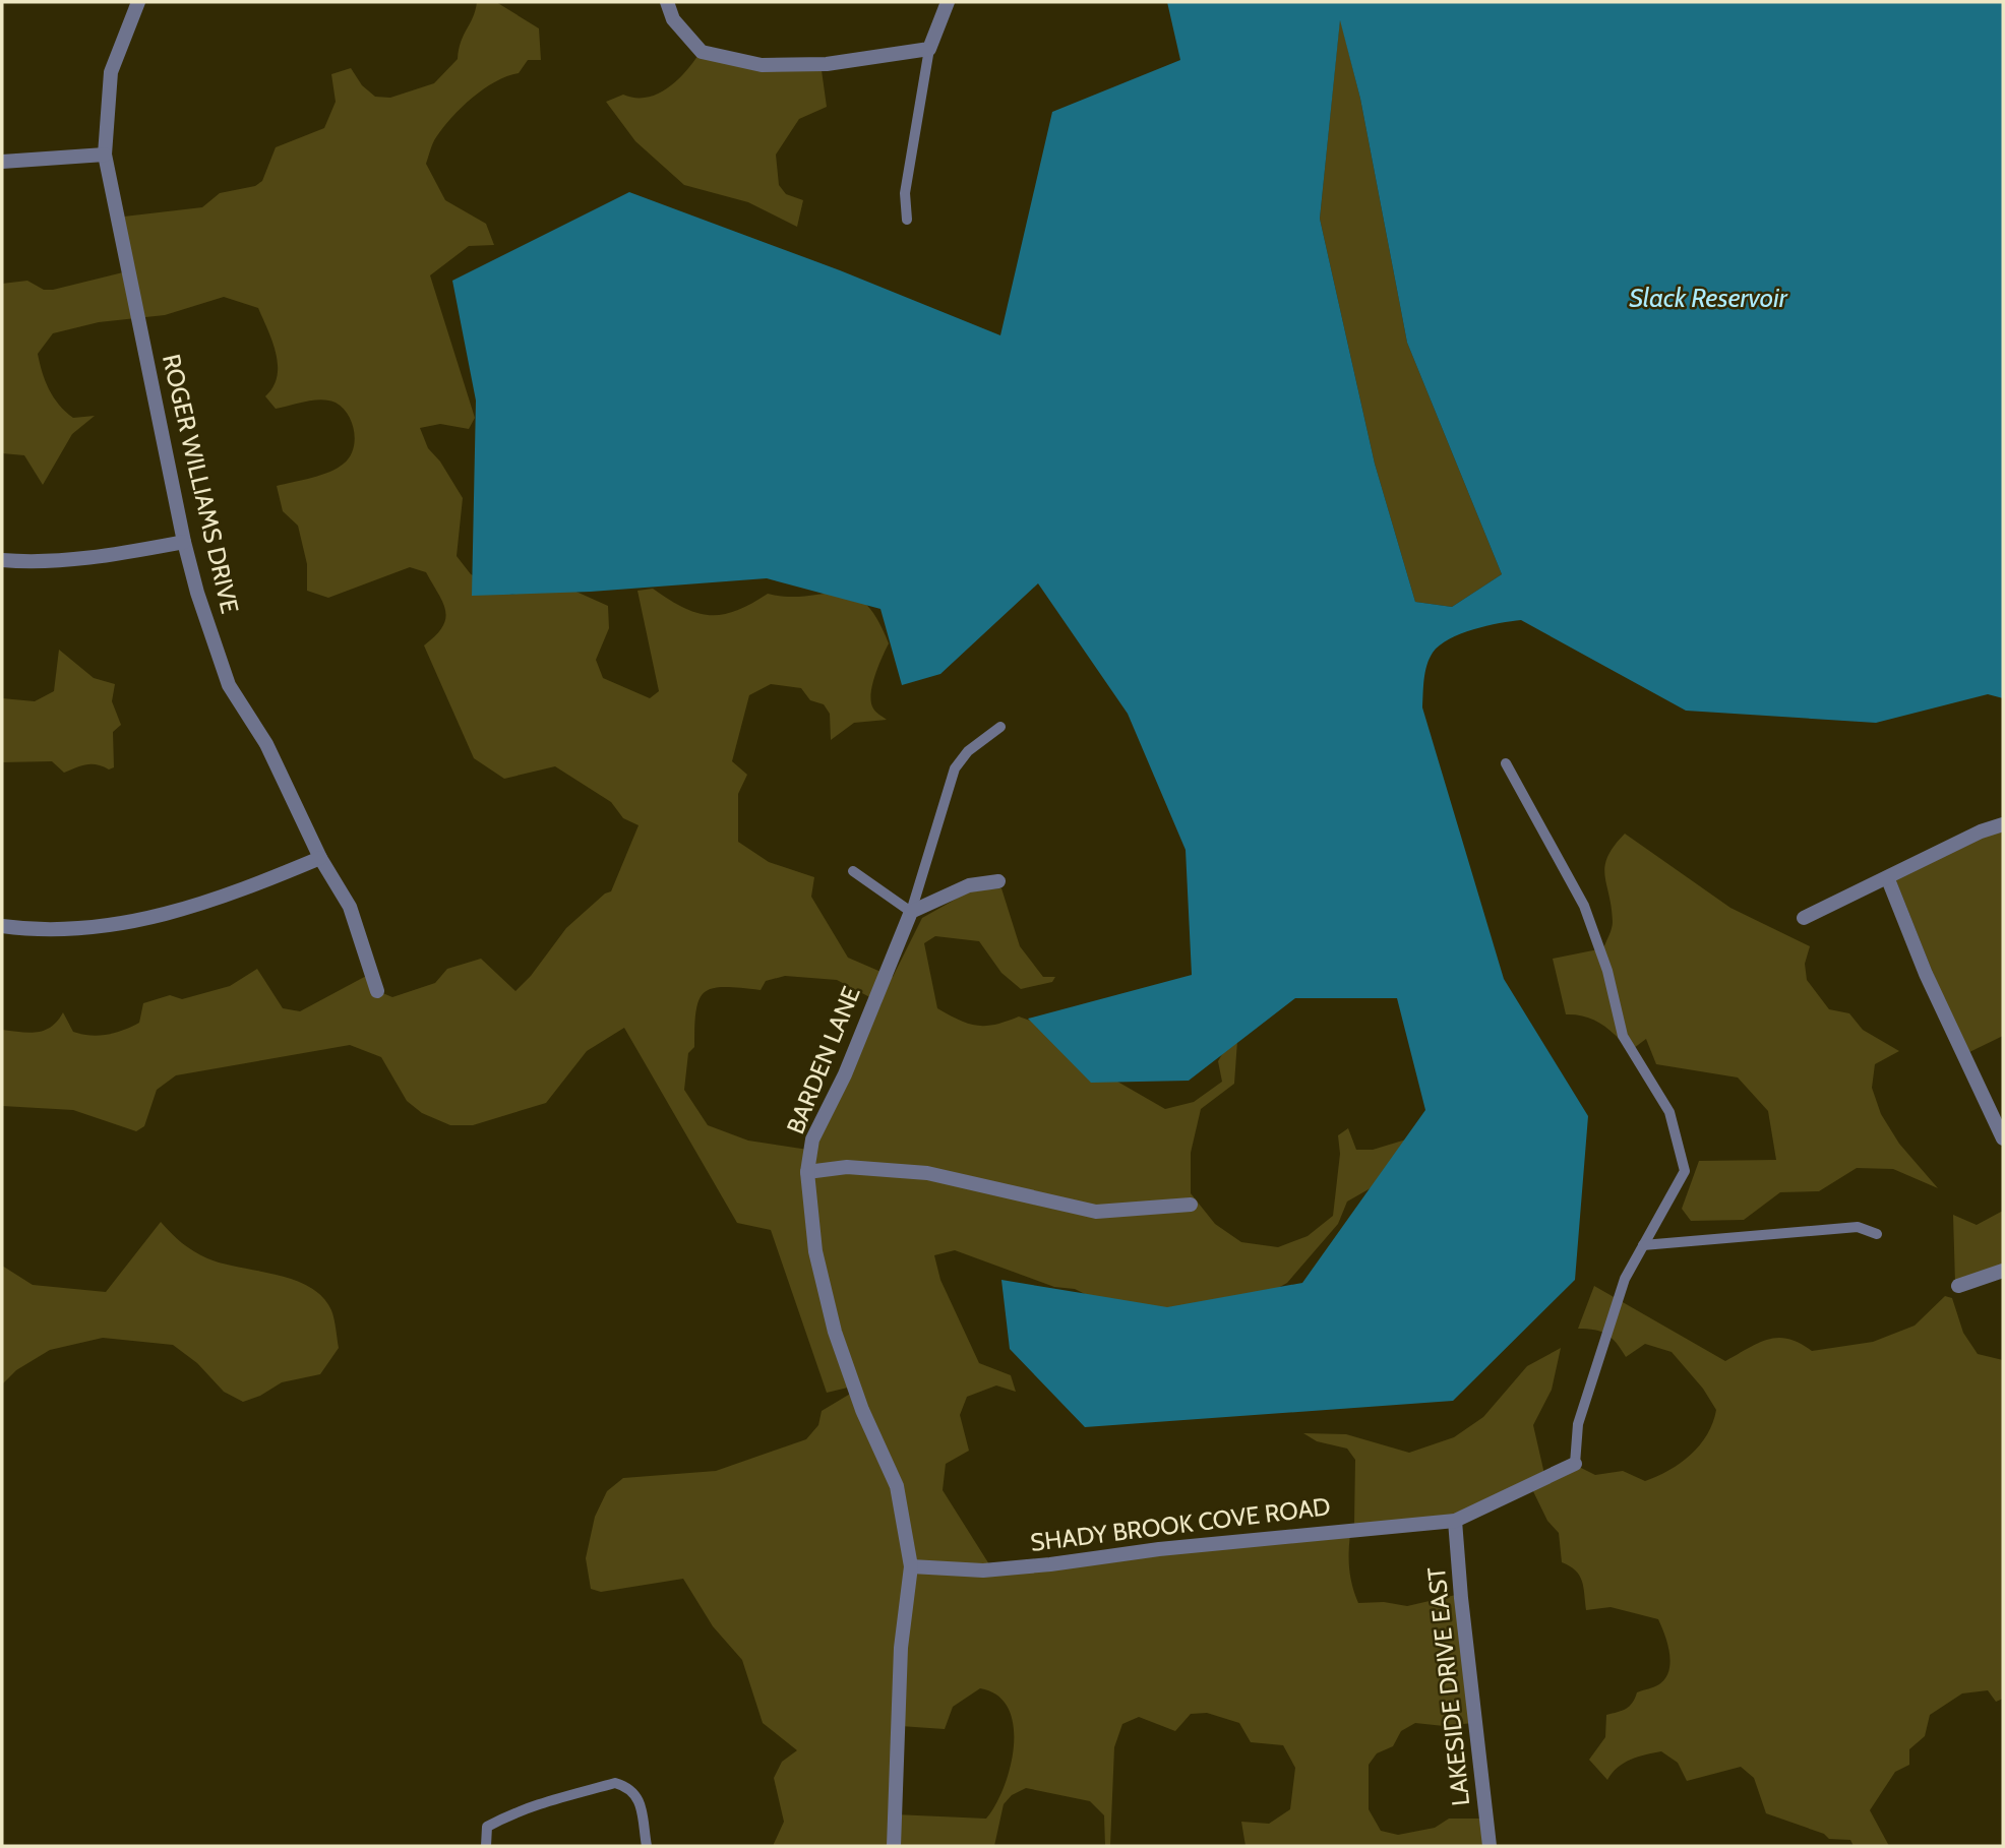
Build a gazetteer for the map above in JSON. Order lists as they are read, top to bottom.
{
  "streets": {
    "street": [
      "ROGER WILLIAMS DRIVE",
      "BARDEN LANE",
      "SHADY BROOK COVE ROAD",
      "LAKESIDE DRIVE EAST"
    ]
  },
  "crossings": [
    ["BARDEN LANE", "SHADY BROOK COVE ROAD"],
    ["SHADY BROOK COVE ROAD", "LAKESIDE DRIVE EAST"]
  ],
  "water": ["Slack Reservoir"]
}
